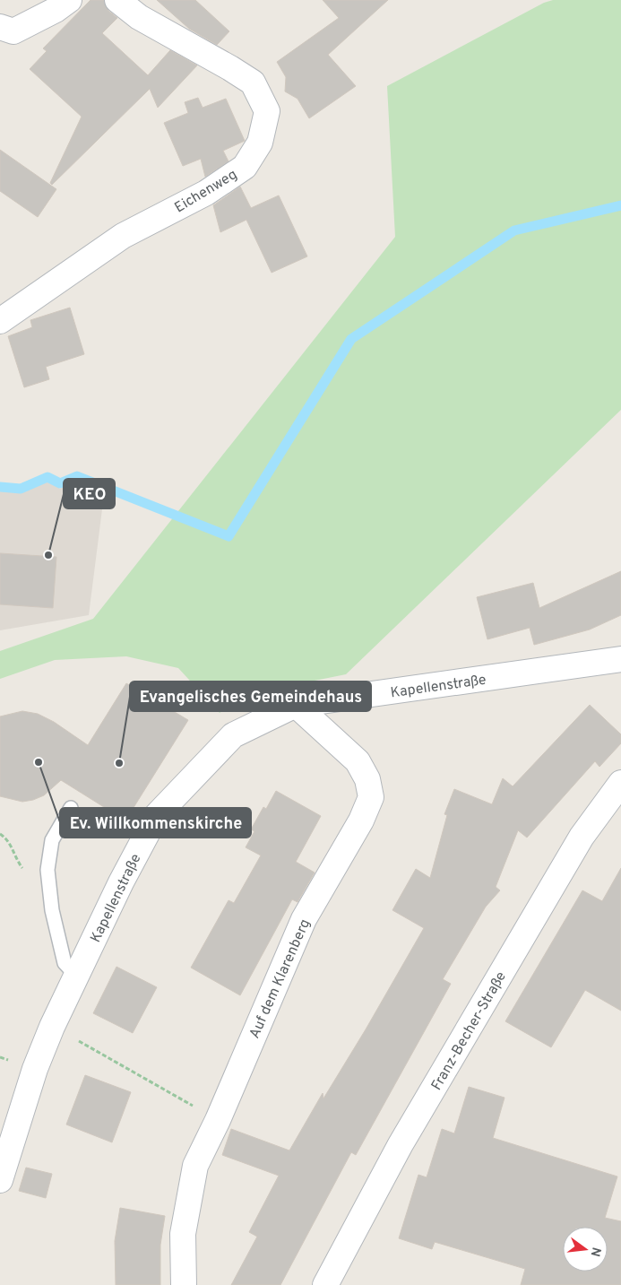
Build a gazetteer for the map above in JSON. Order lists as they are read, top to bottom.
{
  "streets": {
    "street": [
      "Eichenweg",
      "Kapellenstraße",
      "Auf dem Klarenberg",
      "Franz-Becher-Straße"
    ]
  },
  "crossings": [
    ["Kapellenstraße", "Auf dem Klarenberg"]
  ],
  "places": ["KEO", "Ev. Willkommenskirche", "Evangelisches Gemeindehaus"],
  "north": "right"
}
